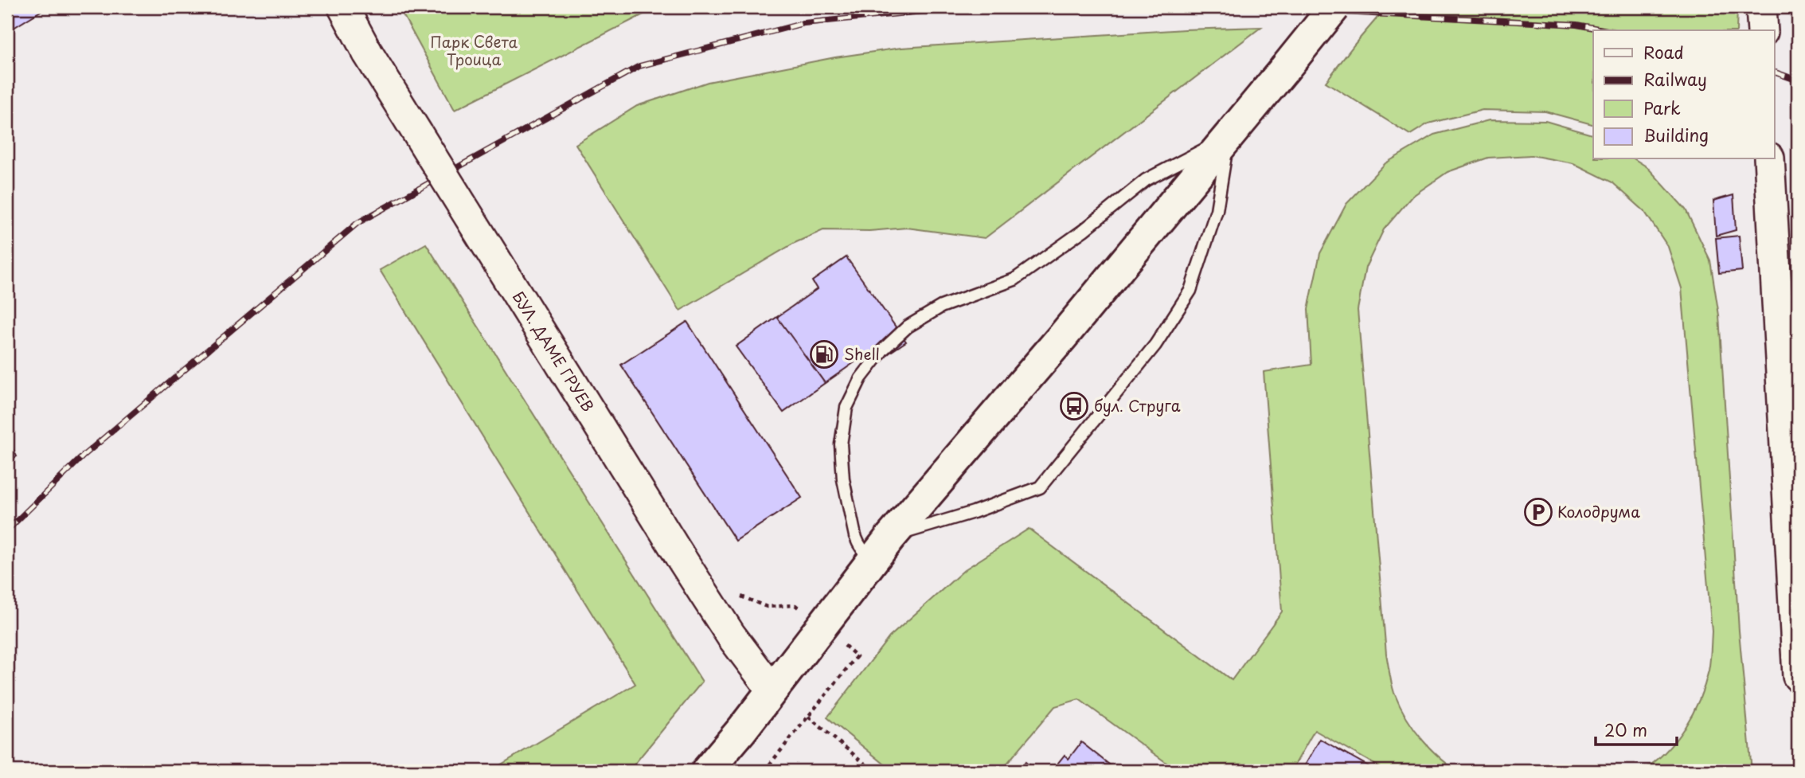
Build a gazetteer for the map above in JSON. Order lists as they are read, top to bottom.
{
  "streets": {
    "main road": ["БУЛ. ДАМЕ ГРУЕВ"]
  },
  "parks": ["Парк Света Троица"],
  "places": {
    "fuel station": ["Shell"],
    "bus stop": ["бул. Струга"],
    "parking": ["Колодрума"]
  },
  "legend": [
    "Road",
    "Railway",
    "Park",
    "Building"
  ],
  "scale_bar": "20 m"
}
